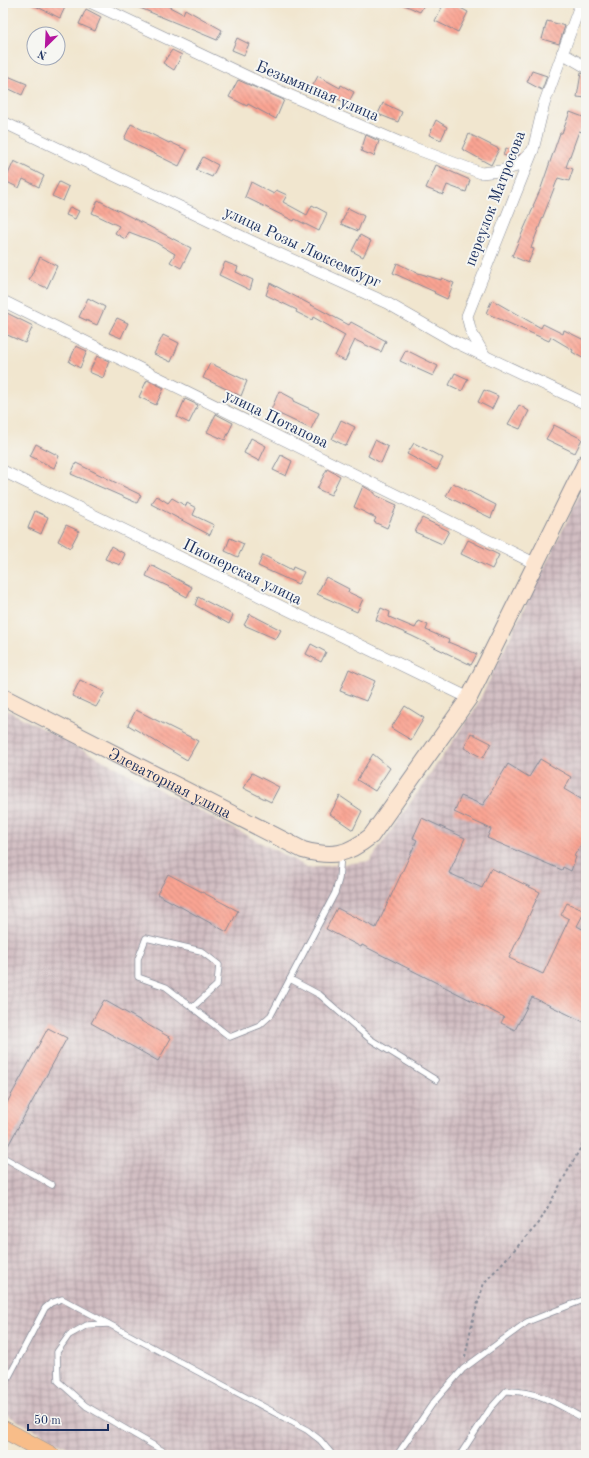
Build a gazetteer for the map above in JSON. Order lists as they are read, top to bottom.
{
  "streets": {
    "main road": ["Элеваторная улица"],
    "street": [
      "Безымянная улица",
      "переулок Матросова",
      "улица Розы Люксембург",
      "улица Потапова",
      "Пионерская улица"
    ]
  },
  "crossings": [
    ["Безымянная улица", "переулок Матросова"],
    ["переулок Матросова", "улица Розы Люксембург"]
  ],
  "scale_bar": "50 m",
  "north": "bottom left"
}
